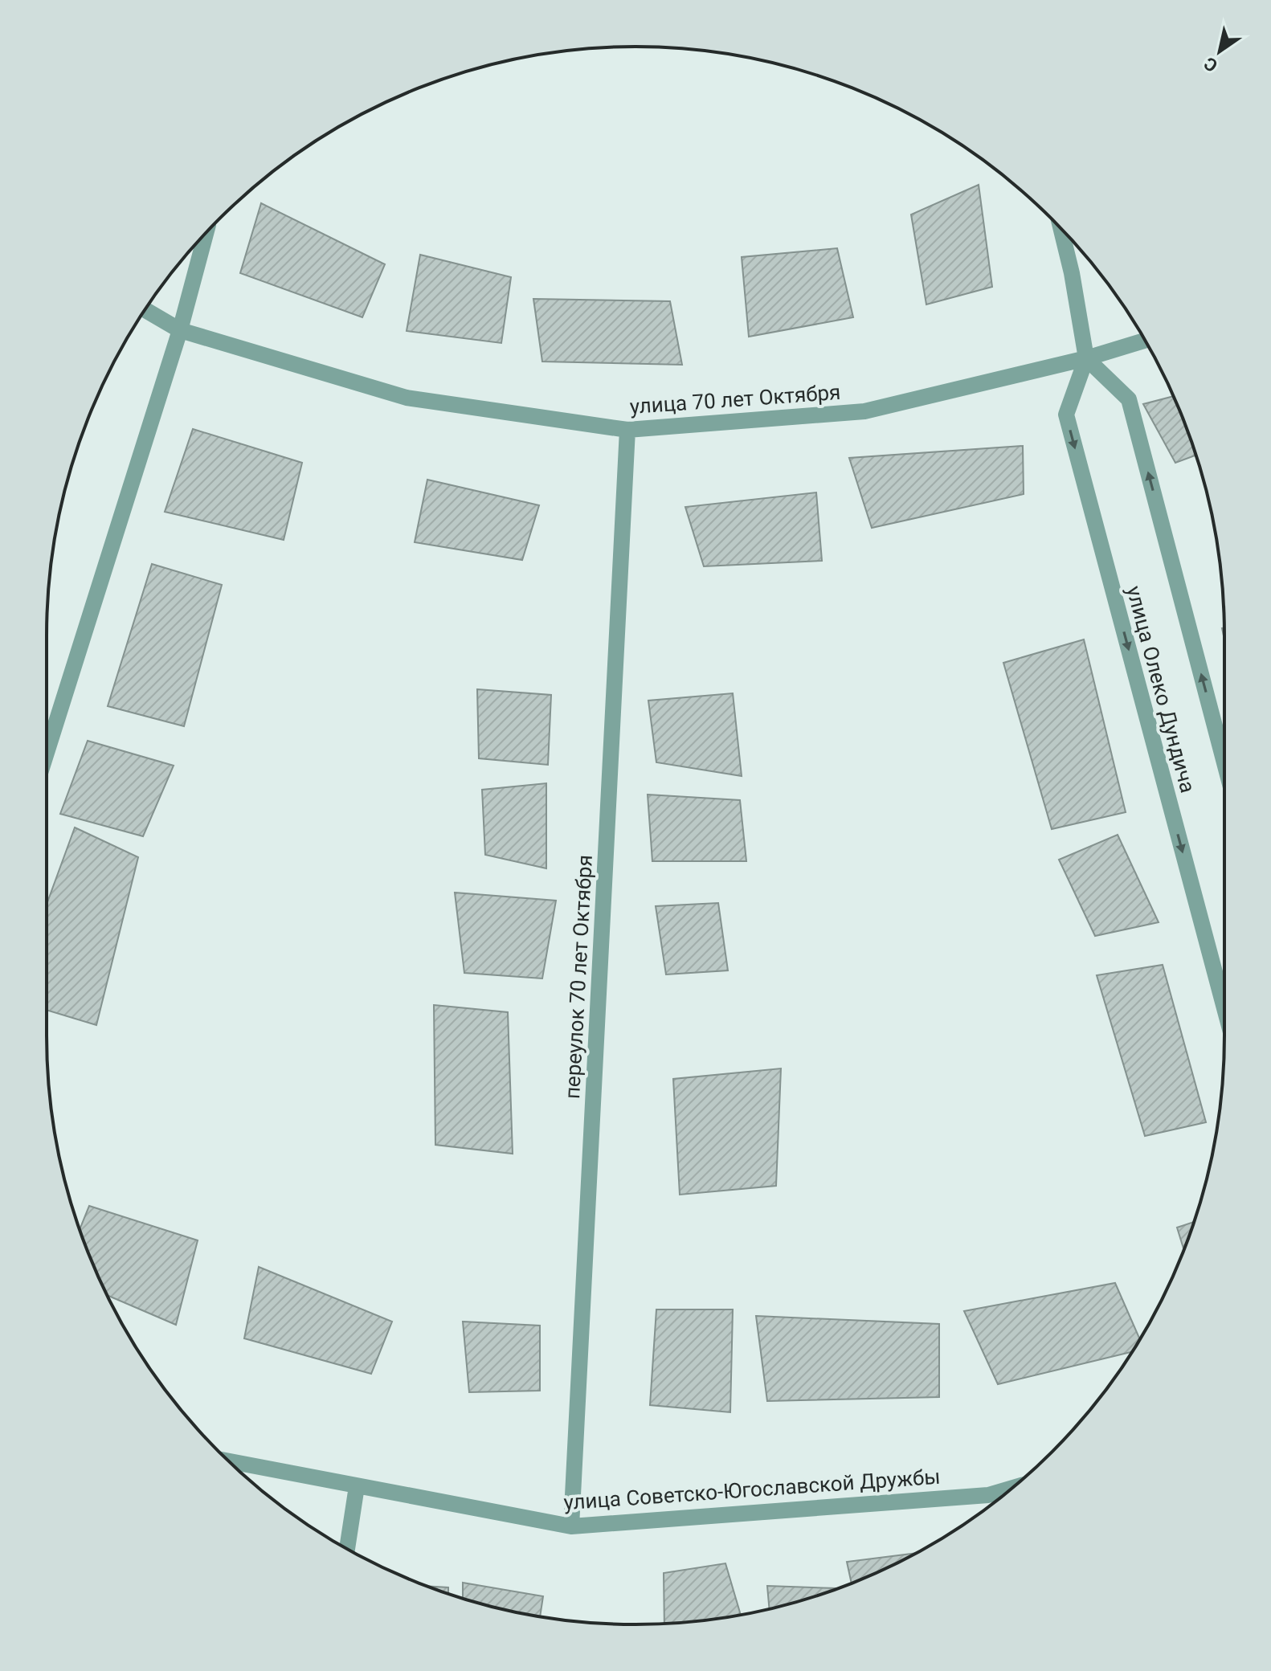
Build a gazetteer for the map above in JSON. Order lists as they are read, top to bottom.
{
  "streets": {
    "street": [
      "улица 70 лет Октября",
      "улица Олеко Дундича",
      "переулок 70 лет Октября",
      "улица Советско-Югославской Дружбы"
    ]
  },
  "crossings": [
    ["улица 70 лет Октября", "улица Олеко Дундича"],
    ["улица 70 лет Октября", "переулок 70 лет Октября"],
    ["переулок 70 лет Октября", "улица Советско-Югославской Дружбы"]
  ],
  "north": "bottom left"
}
